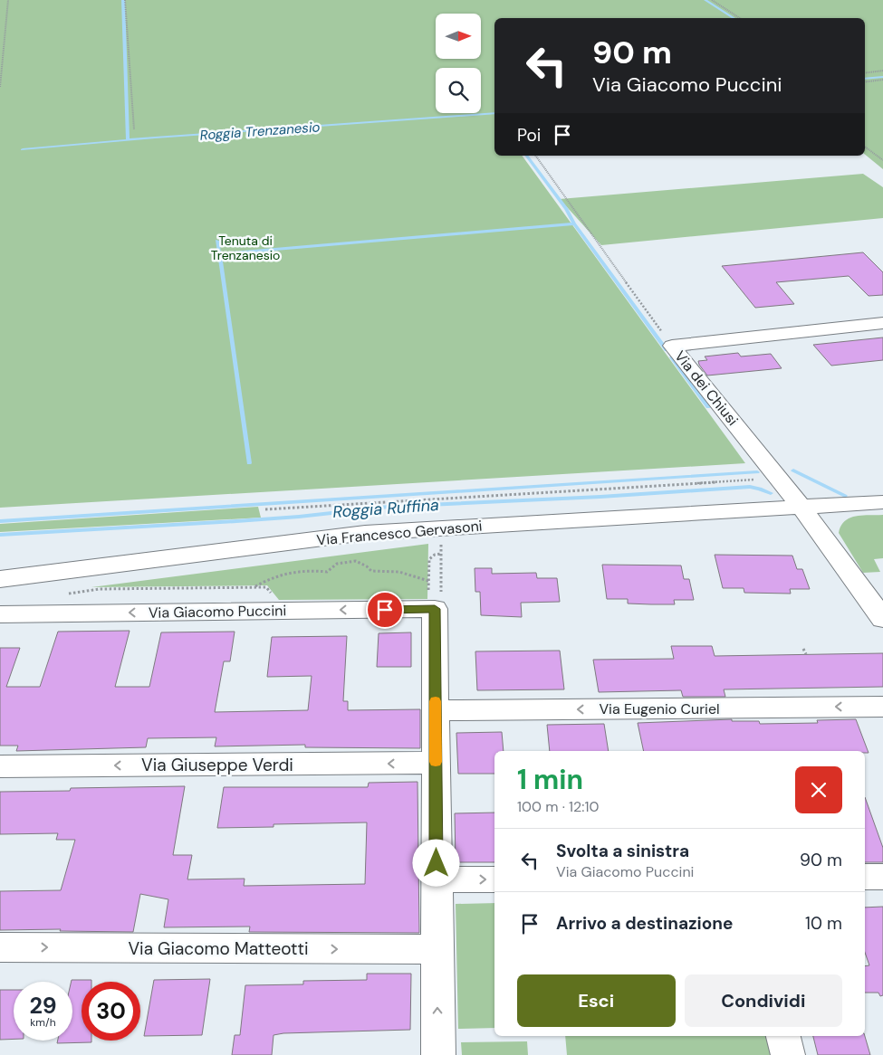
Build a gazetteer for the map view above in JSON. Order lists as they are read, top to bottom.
{
  "streets": {
    "street": [
      "Via dei Chiusi",
      "Via Francesco Gervasoni",
      "Via Giacomo Puccini",
      "Via Eugenio Curiel",
      "Via Giuseppe Verdi",
      "Via Giacomo Matteotti"
    ]
  },
  "crossings": [
    ["Via dei Chiusi", "Via Francesco Gervasoni"]
  ],
  "one_way": [
    "Via Giacomo Puccini",
    "Via Eugenio Curiel",
    "Via Giuseppe Verdi",
    "Via Giacomo Matteotti"
  ],
  "water": ["Roggia Trenzanesio", "Roggia Ruffina"],
  "parks": ["Tenuta di Trenzanesio"],
  "north": "right",
  "page": {
    "turn": ["90 m", "Via Giacomo Puccini"],
    "then": "Poi",
    "heading": ["1 min", "100 m · 12:10"],
    "list": [
      {
        "name": "Svolta a sinistra",
        "note": "Via Giacomo Puccini",
        "value": "90 m"
      },
      {
        "name": "Arrivo a destinazione",
        "value": "10 m"
      }
    ],
    "buttons": ["Esci", "Condividi"],
    "speed": "29 km/h",
    "limit": "30"
  }
}
